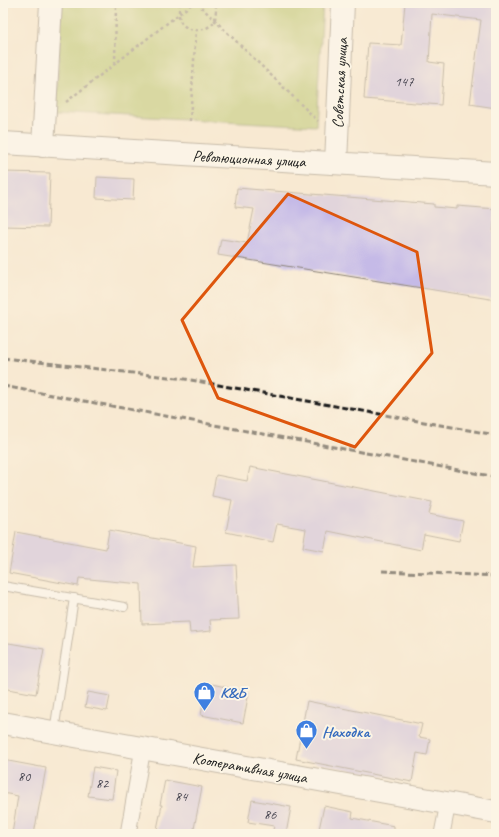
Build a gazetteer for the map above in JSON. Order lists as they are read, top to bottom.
{
  "streets": {
    "street": ["Советская улица", "Революционная улица", "Кооперативная улица"]
  },
  "crossings": [
    ["Советская улица", "Революционная улица"]
  ],
  "places": {
    "shop": ["К&Б", "Находка"]
  },
  "house_numbers": [
    "147",
    "80",
    "82",
    "84",
    "86"
  ]
}
